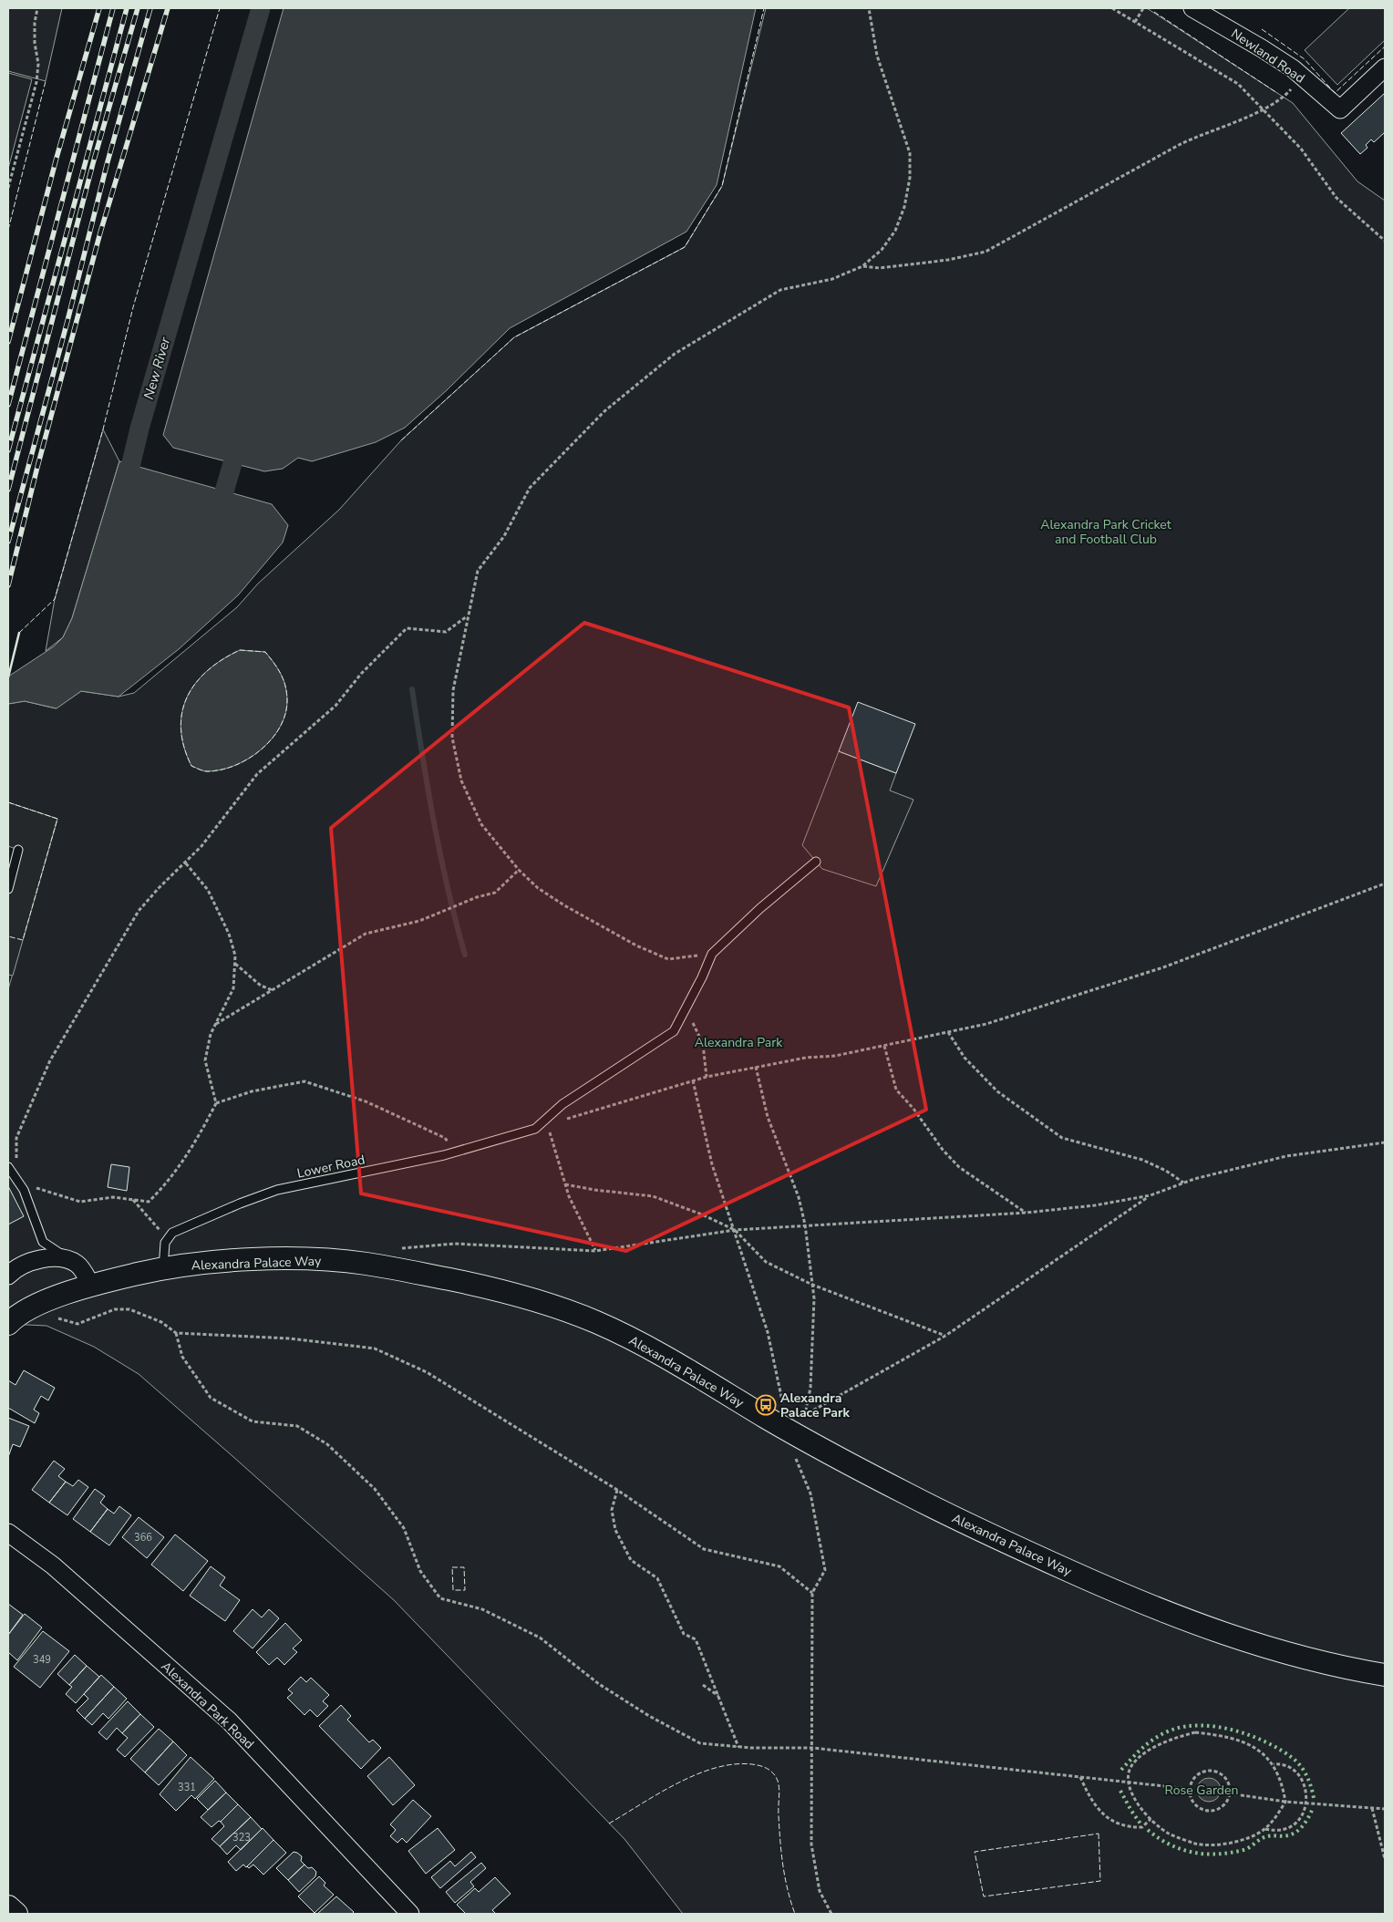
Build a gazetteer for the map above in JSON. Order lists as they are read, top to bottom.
{
  "streets": {
    "street": ["Newland Road", "Alexandra Palace Way", "Alexandra Park Road"],
    "lane": ["Lower Road"]
  },
  "crossings": [
    ["Lower Road", "Alexandra Palace Way"]
  ],
  "water": ["New River"],
  "parks": ["Alexandra Park Cricket and Football Club", "Alexandra Park", "Rose Garden"],
  "places": {
    "bus stop": ["Alexandra Palace Park"]
  },
  "house_numbers": [
    "366",
    "349",
    "331",
    "323"
  ]
}
